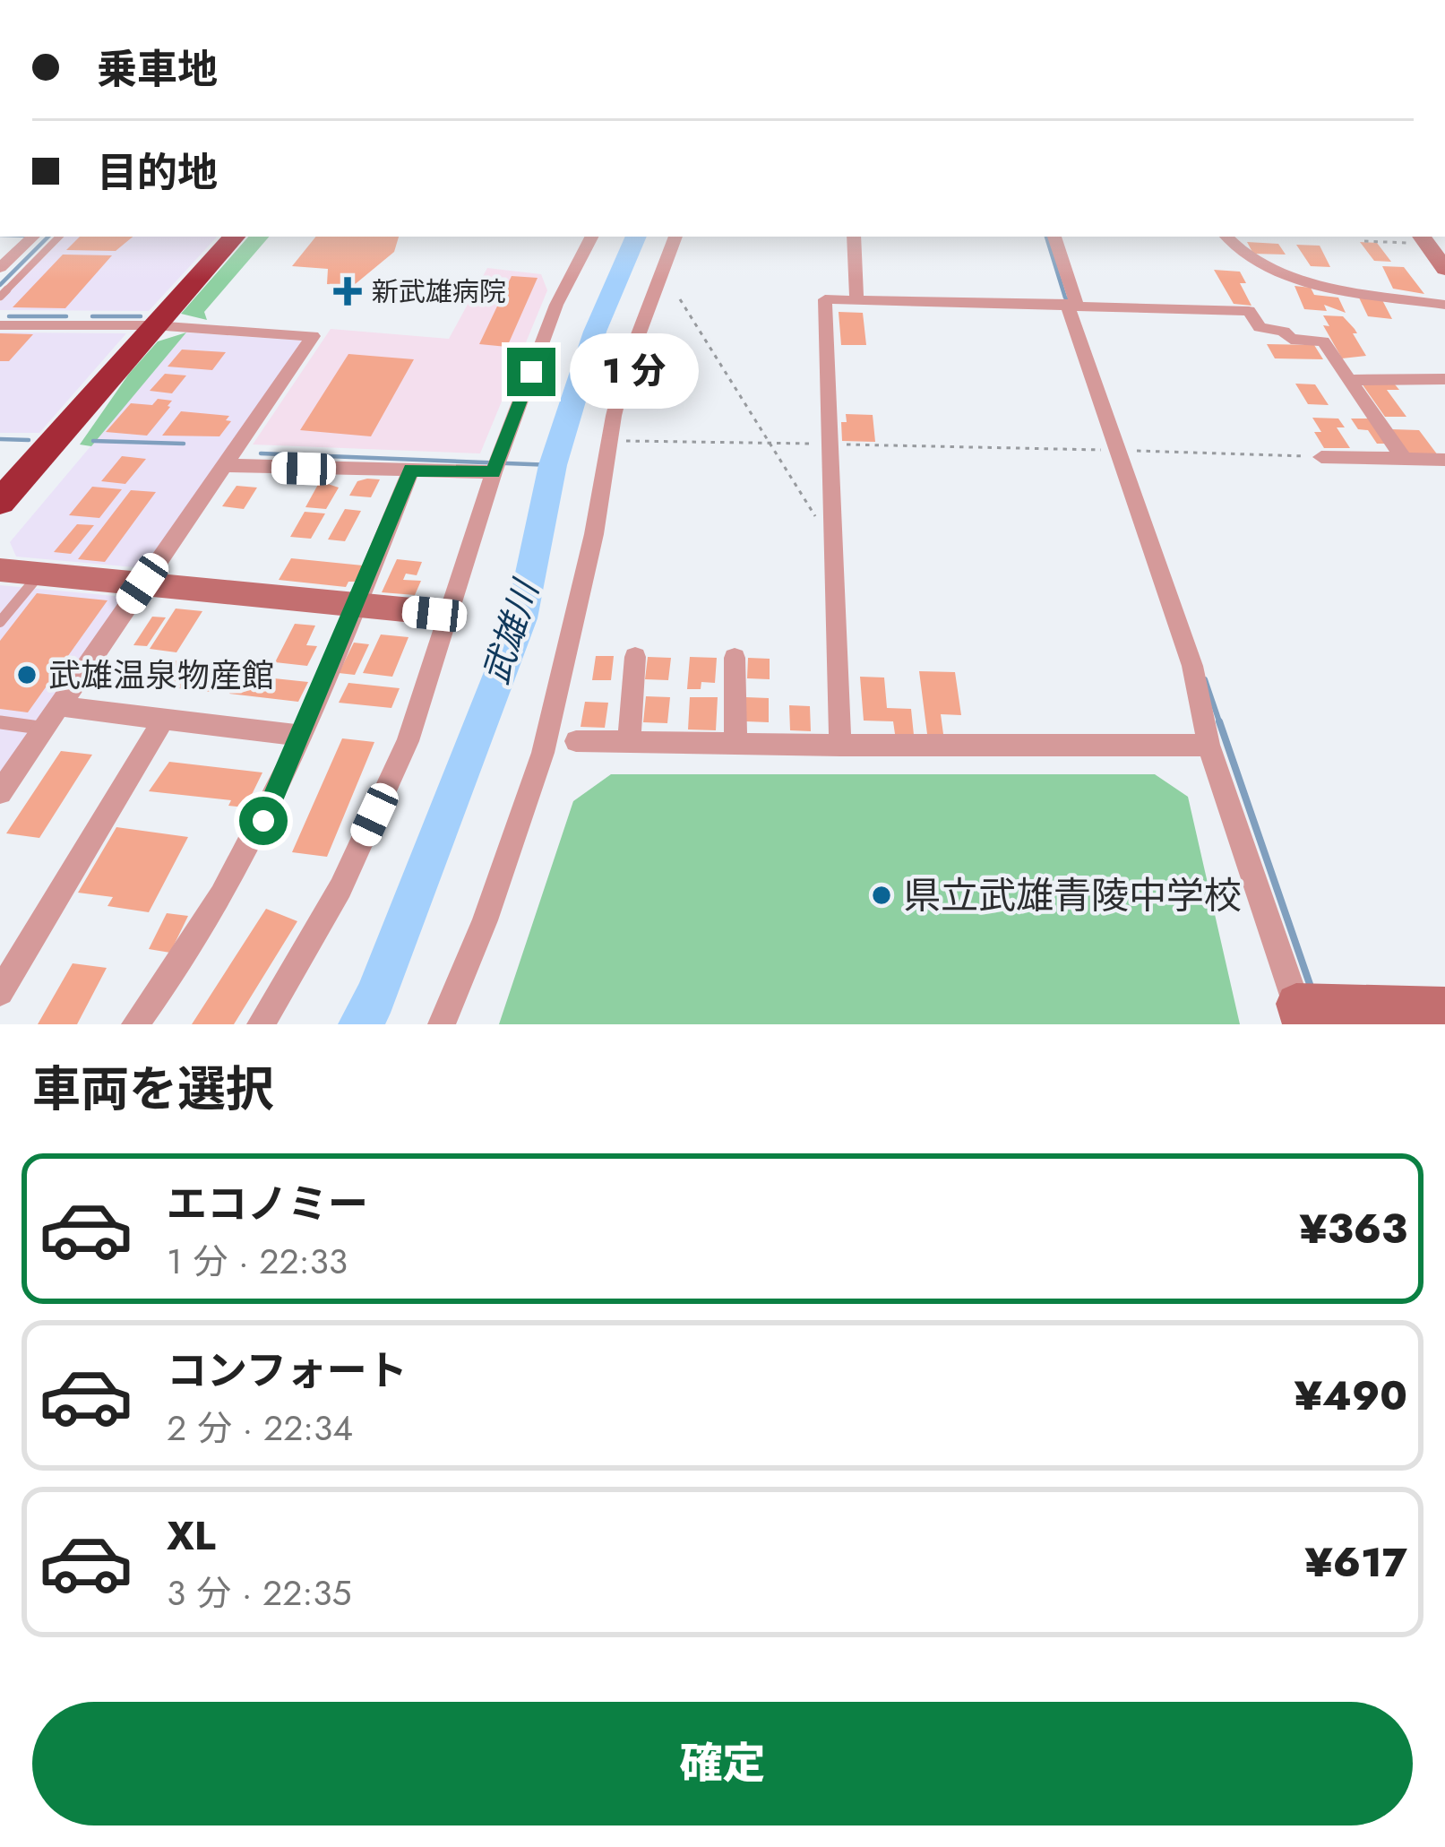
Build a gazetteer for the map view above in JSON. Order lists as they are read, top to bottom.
{
  "water": ["武雄川"],
  "places": {
    "health": ["新武雄病院"],
    "other": ["武雄温泉物産館", "県立武雄青陵中学校"]
  },
  "page": {
    "banner": ["乗車地", "目的地"],
    "bubble": "1 分",
    "heading": "車両を選択",
    "list": [
      {
        "name": "エコノミー",
        "note": "1 分 · 22:33",
        "value": "¥363"
      },
      {
        "name": "コンフォート",
        "note": "2 分 · 22:34",
        "value": "¥490"
      },
      {
        "name": "XL",
        "note": "3 分 · 22:35",
        "value": "¥617"
      }
    ],
    "buttons": "確定"
  }
}
